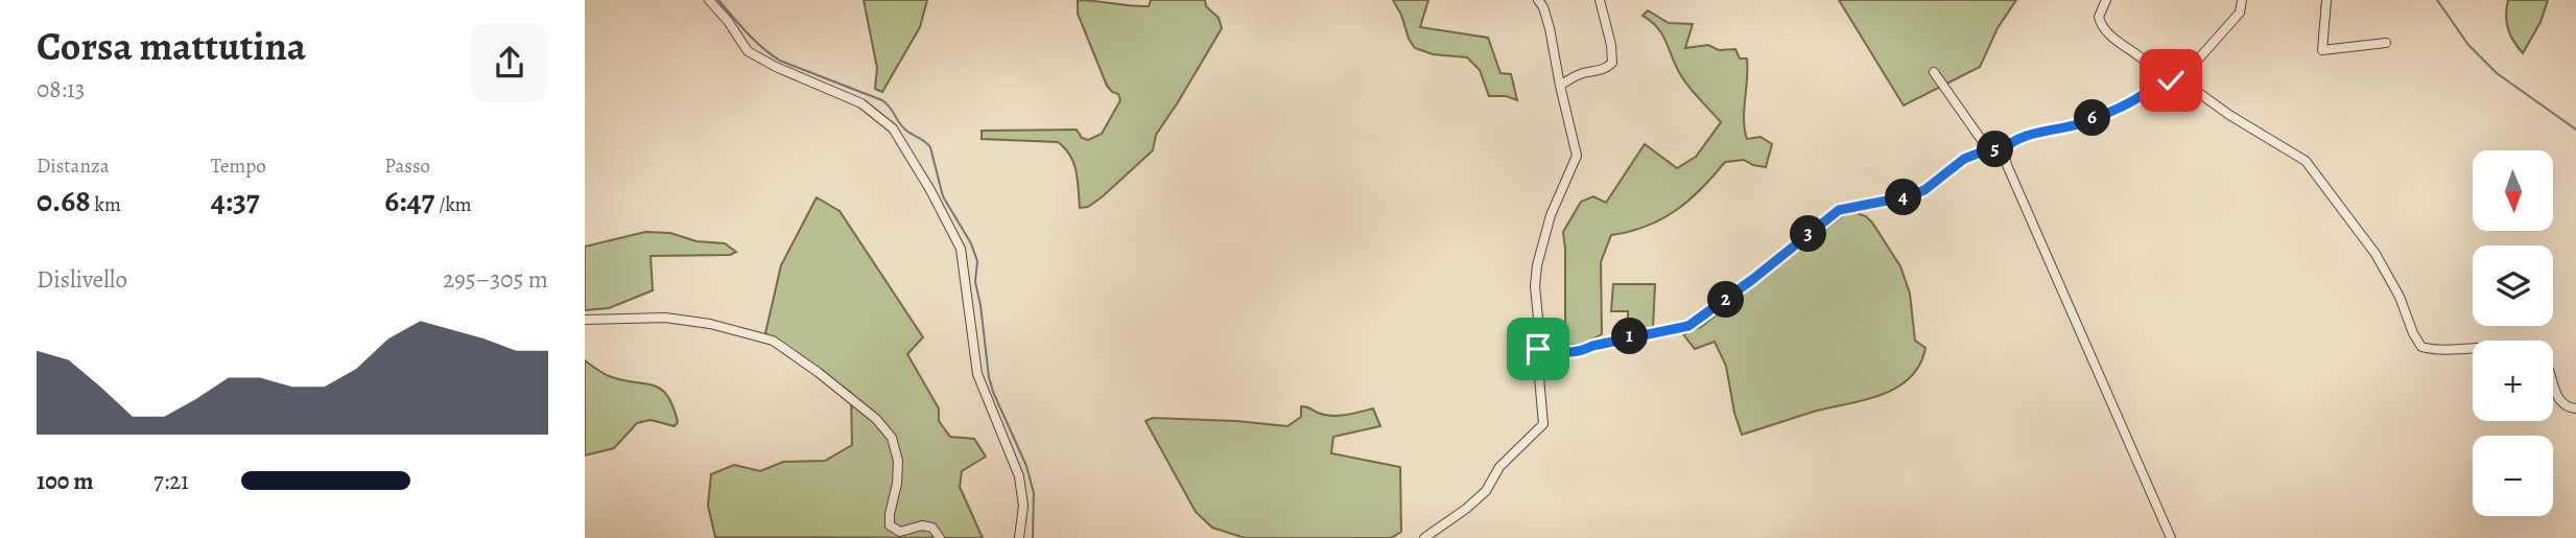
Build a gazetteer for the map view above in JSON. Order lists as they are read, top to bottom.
{
  "north": "bottom",
  "page": {
    "heading": ["Corsa mattutina", "08:13"],
    "pins": [
      "6",
      "5",
      "4",
      "3",
      "2",
      "1"
    ],
    "stats": [
      ["Distanza", "0.68 km"],
      ["Tempo", "4:37"],
      ["Passo", "6:47 /km"]
    ],
    "map_buttons": ["+", "−"],
    "chart": ["Dislivello", "295–305 m"],
    "list": [
      {
        "name": "100 m",
        "note": "7:21"
      }
    ]
  }
}
